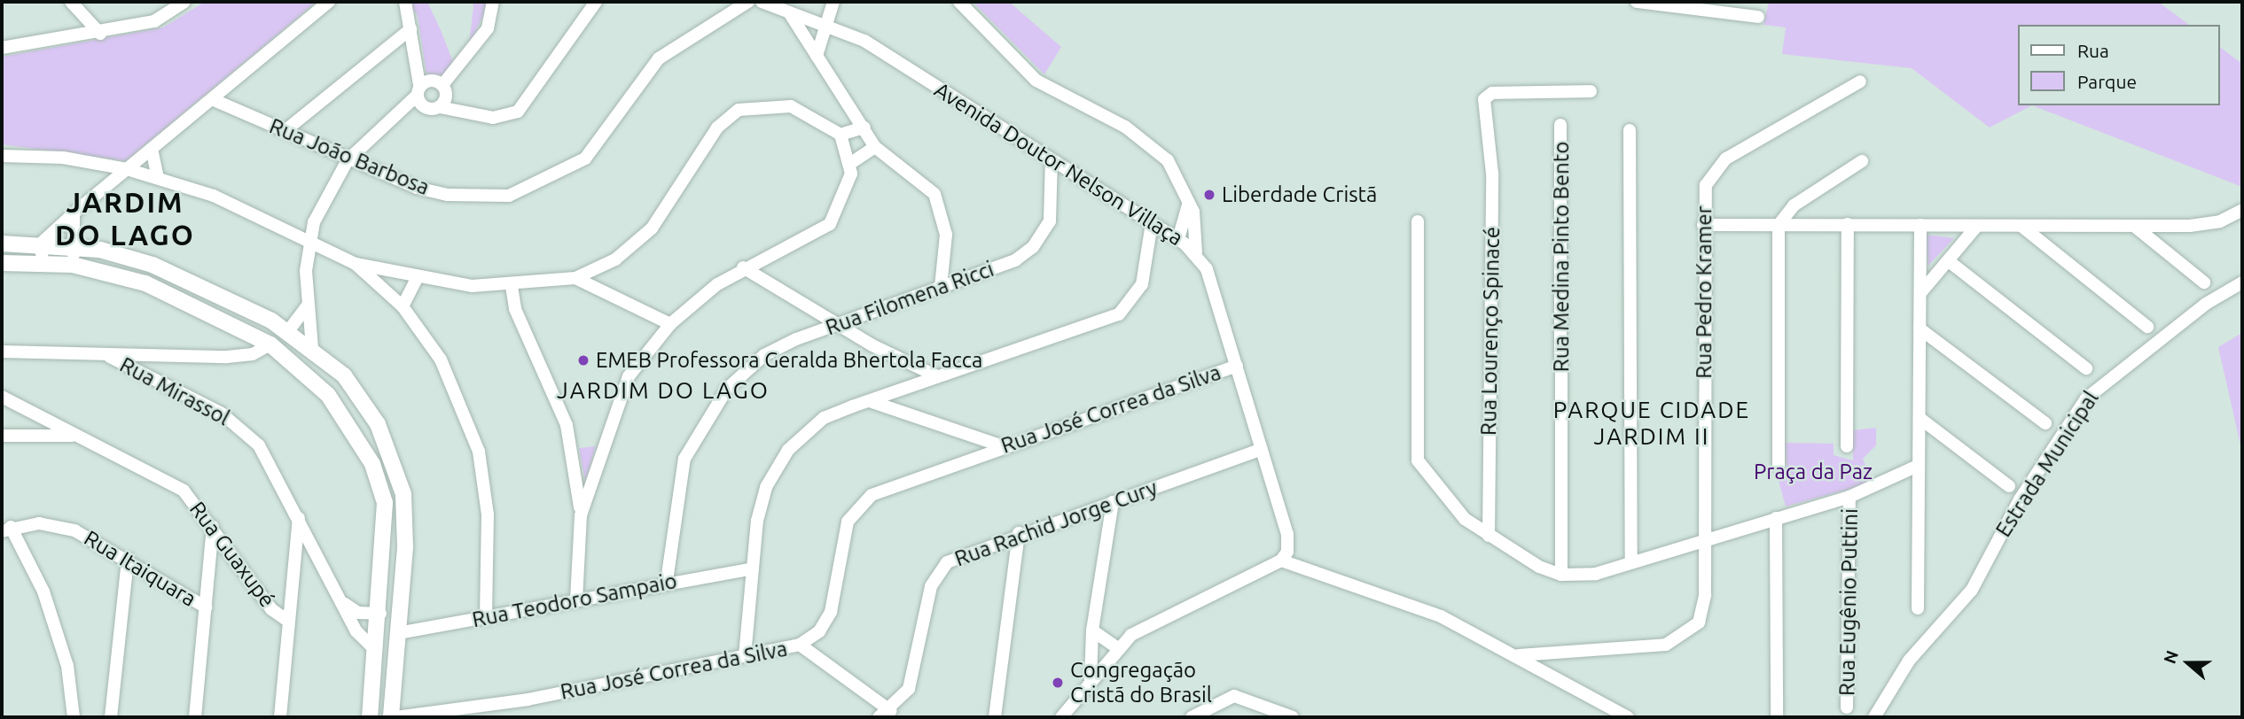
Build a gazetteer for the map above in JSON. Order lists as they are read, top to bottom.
{
  "streets": {
    "street": [
      "Rua João Barbosa",
      "Avenida Doutor Nelson Villaça",
      "Rua Medina Pinto Bento",
      "Rua Pedro Kramer",
      "Rua Filomena Ricci",
      "Rua Lourenço Spinacé",
      "Rua Mirassol",
      "Rua José Correa da Silva",
      "Estrada Municipal",
      "Rua Rachid Jorge Cury",
      "Rua Guaxupé",
      "Rua Itaiquara",
      "Rua Teodoro Sampaio",
      "Rua Eugênio Puttini"
    ]
  },
  "crossings": [
    ["Avenida Doutor Nelson Villaça", "Rua Filomena Ricci"],
    ["Avenida Doutor Nelson Villaça", "Rua José Correa da Silva"],
    ["Avenida Doutor Nelson Villaça", "Rua Rachid Jorge Cury"],
    ["Rua Filomena Ricci", "Rua Teodoro Sampaio"]
  ],
  "districts": ["JARDIM DO LAGO", "JARDIM DO LAGO", "PARQUE CIDADE JARDIM II"],
  "parks": ["Praça da Paz"],
  "places": ["Liberdade Cristã", "EMEB Professora Geralda Bhertola Facca", "Congregação Cristã do Brasil"],
  "legend": ["Rua", "Parque"],
  "north": "left"
}
